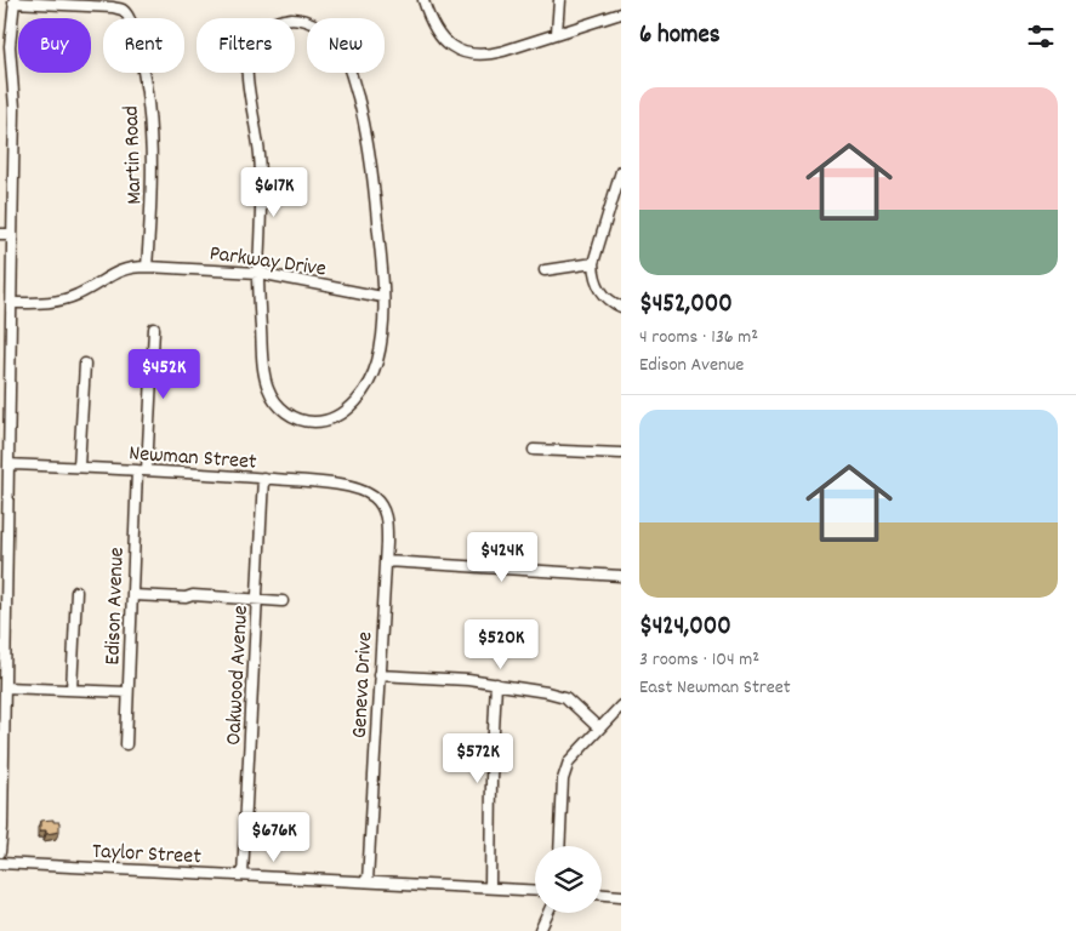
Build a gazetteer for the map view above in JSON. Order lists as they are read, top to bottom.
{
  "streets": {
    "street": [
      "Martin Road",
      "Parkway Drive",
      "Newman Street",
      "Edison Avenue",
      "Oakwood Avenue",
      "Geneva Drive",
      "Taylor Street"
    ]
  },
  "crossings": [
    ["Martin Road", "Parkway Drive"],
    ["Newman Street", "Edison Avenue"],
    ["Newman Street", "Oakwood Avenue"],
    ["Newman Street", "Geneva Drive"],
    ["Oakwood Avenue", "Taylor Street"],
    ["Geneva Drive", "Taylor Street"]
  ],
  "page": {
    "heading": "6 homes",
    "chip": [
      "Buy",
      "Rent",
      "Filters",
      "New"
    ],
    "list": [
      {
        "name": "$452,000",
        "note": "4 rooms · 136 m² · Edison Avenue"
      },
      {
        "name": "$424,000",
        "note": "3 rooms · 104 m² · East Newman Street"
      }
    ],
    "price": [
      "$617K",
      "$452K",
      "$424K",
      "$520K",
      "$572K",
      "$676K"
    ]
  }
}
